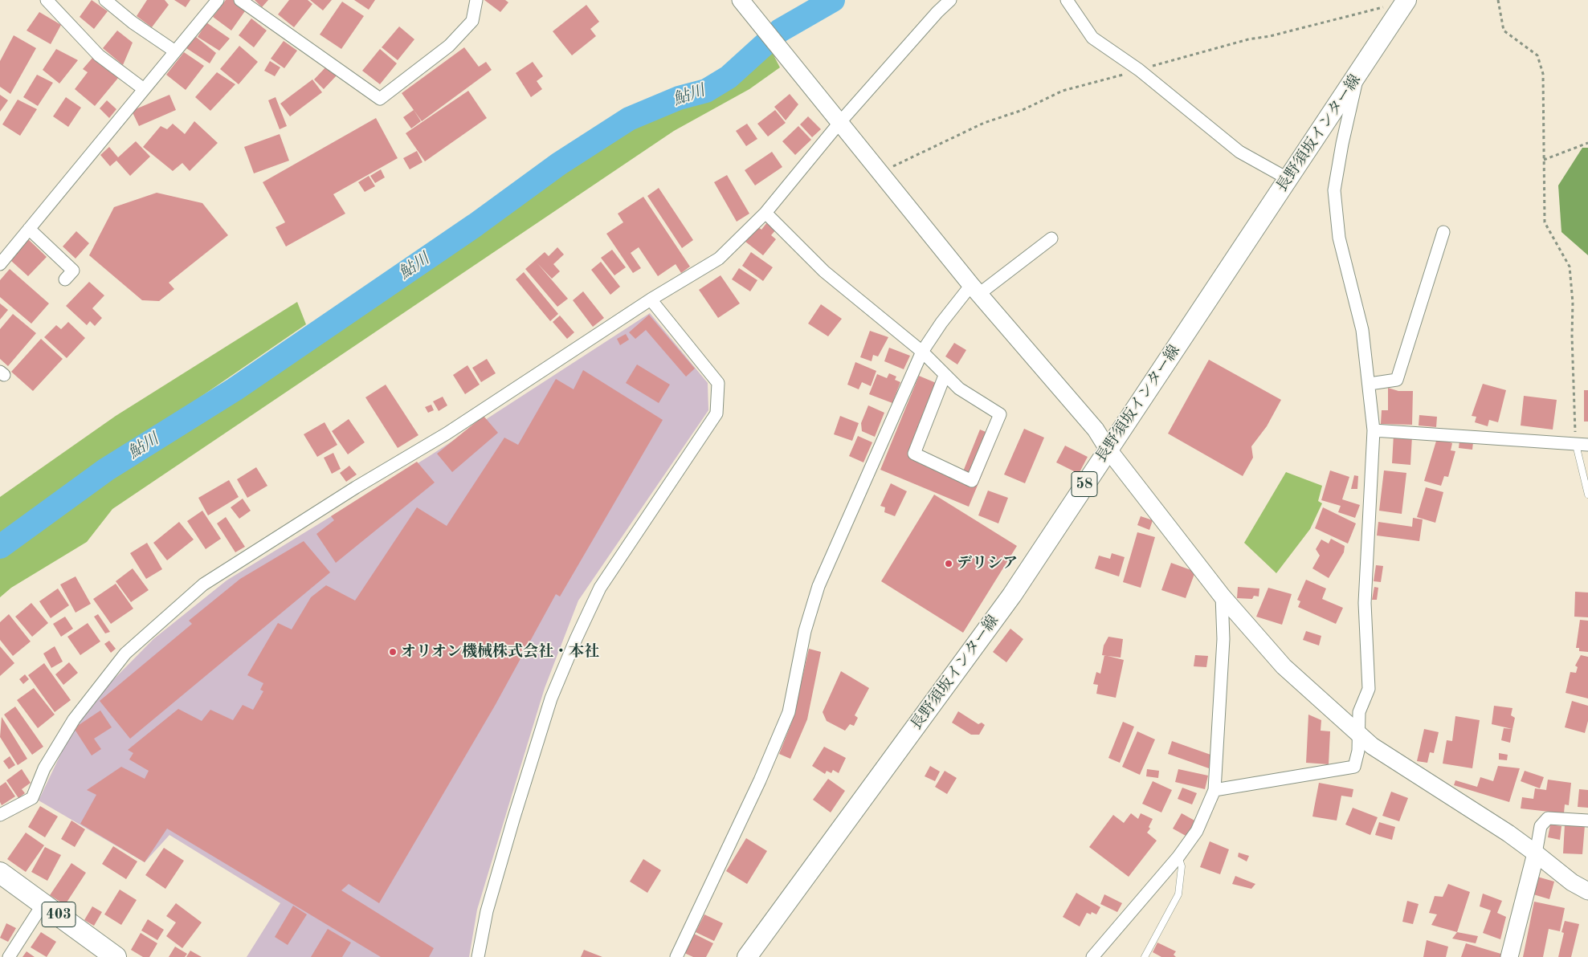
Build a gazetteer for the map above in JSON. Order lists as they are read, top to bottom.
{
  "streets": {
    "highway": ["403"],
    "main road": ["長野須坂インター線", "58"]
  },
  "water": ["鮎川"],
  "places": ["デリシア", "オリオン機械株式会社・本社"]
}
